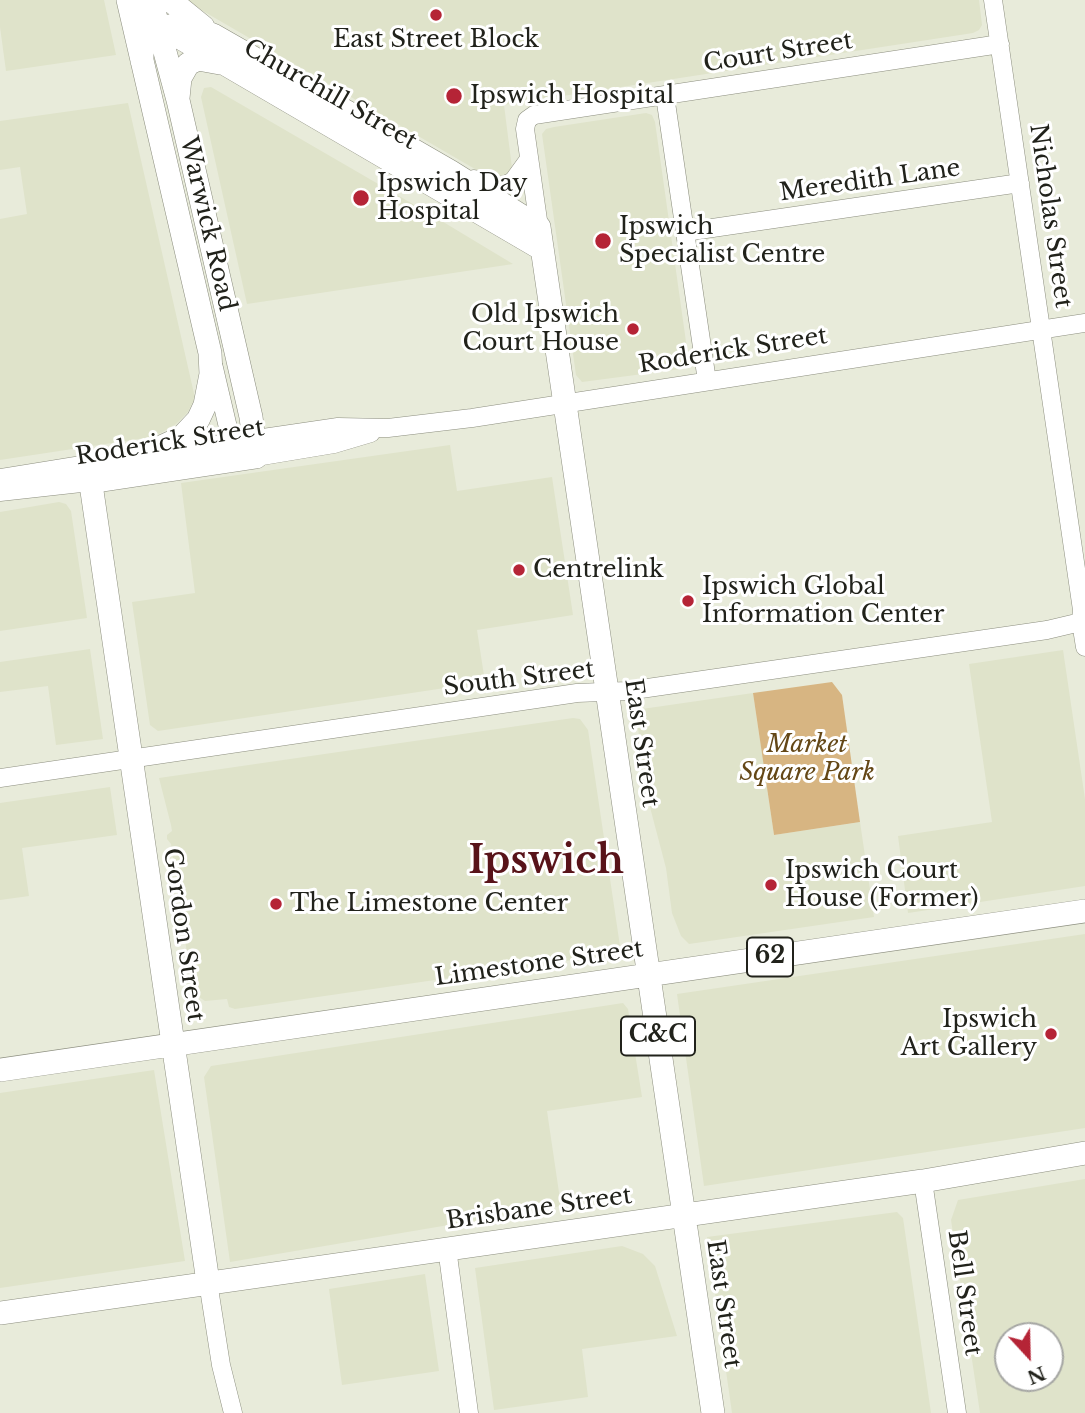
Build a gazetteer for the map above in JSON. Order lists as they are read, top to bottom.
{
  "streets": {
    "main road": [
      "Churchill Street",
      "Warwick Road",
      "Roderick Street",
      "East Street",
      "Gordon Street",
      "62",
      "Limestone Street",
      "C&C",
      "Brisbane Street"
    ],
    "street": [
      "Court Street",
      "Meredith Lane",
      "Nicholas Street",
      "South Street",
      "Bell Street"
    ]
  },
  "crossings": [
    ["Court Street", "Nicholas Street"],
    ["Court Street", "East Street"],
    ["Churchill Street", "Warwick Road"],
    ["Churchill Street", "East Street"],
    ["Meredith Lane", "Nicholas Street"],
    ["Nicholas Street", "Roderick Street"],
    ["Nicholas Street", "South Street"],
    ["Warwick Road", "Roderick Street"],
    ["Roderick Street", "East Street"],
    ["Roderick Street", "Gordon Street"],
    ["South Street", "East Street"],
    ["South Street", "Gordon Street"],
    ["East Street", "Limestone Street"],
    ["East Street", "Brisbane Street"],
    ["Gordon Street", "Limestone Street"],
    ["Gordon Street", "Brisbane Street"],
    ["Brisbane Street", "Bell Street"]
  ],
  "districts": ["Ipswich"],
  "parks": ["Market Square Park"],
  "places": [
    "East Street Block",
    "Ipswich Hospital",
    "Ipswich Day Hospital",
    "Ipswich Specialist Centre",
    "Old Ipswich Court House",
    "Centrelink",
    "Ipswich Global Information Center",
    "Ipswich Court House (Former)",
    "The Limestone Center",
    "Ipswich Art Gallery"
  ],
  "north": "bottom"
}
